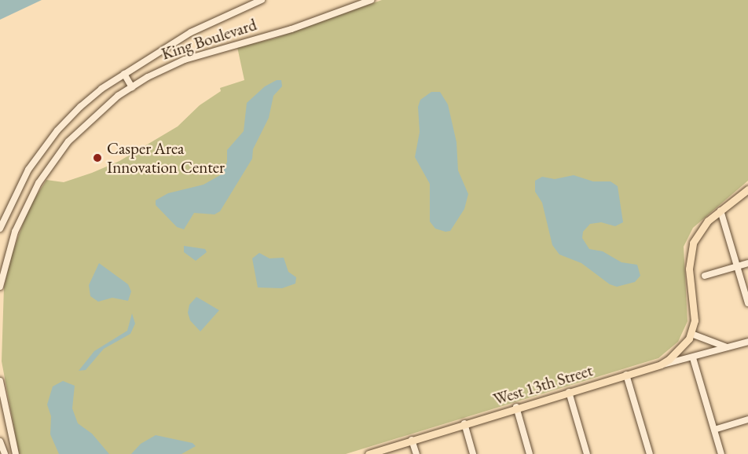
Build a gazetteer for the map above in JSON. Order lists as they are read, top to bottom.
{
  "streets": {
    "main road": ["West 13th Street"],
    "street": ["King Boulevard"]
  },
  "places": ["Casper Area Innovation Center"]
}
